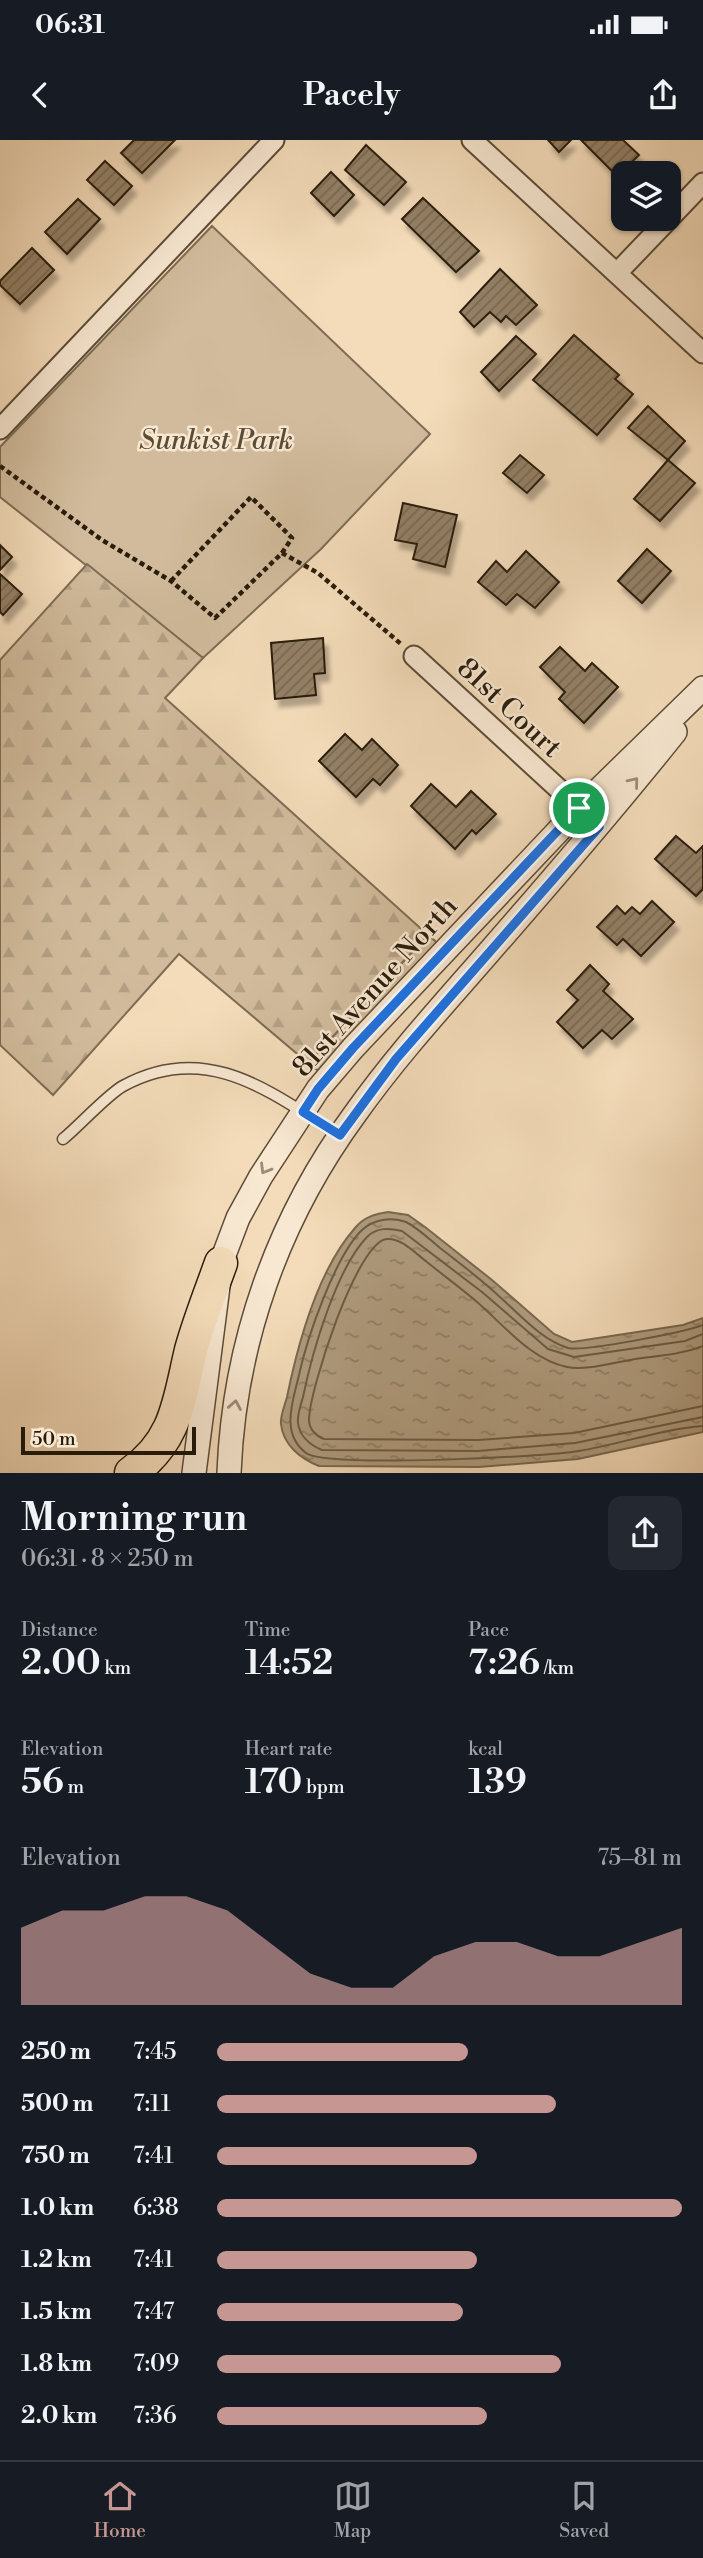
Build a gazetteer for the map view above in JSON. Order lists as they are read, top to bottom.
{
  "streets": {
    "street": ["81st Court", "81st Avenue North"]
  },
  "crossings": [
    ["81st Court", "81st Avenue North"]
  ],
  "parks": ["Sunkist Park"],
  "scale_bar": "50 m",
  "page": {
    "status": "06:31",
    "header": "Pacely",
    "scale": "50 m",
    "heading": ["Morning run", "06:31 · 8 × 250 m"],
    "stats": [
      ["Distance", "2.00 km"],
      ["Time", "14:52"],
      ["Pace", "7:26 /km"],
      ["Elevation", "56 m"],
      ["Heart rate", "170 bpm"],
      ["kcal", "139"]
    ],
    "chart": ["Elevation", "75–81 m"],
    "list": [
      {
        "name": "250 m",
        "note": "7:45"
      },
      {
        "name": "500 m",
        "note": "7:11"
      },
      {
        "name": "750 m",
        "note": "7:41"
      },
      {
        "name": "1.0 km",
        "note": "6:38"
      },
      {
        "name": "1.2 km",
        "note": "7:41"
      },
      {
        "name": "1.5 km",
        "note": "7:47"
      },
      {
        "name": "1.8 km",
        "note": "7:09"
      },
      {
        "name": "2.0 km",
        "note": "7:36"
      }
    ],
    "tabs": ["Home", "Map", "Saved"]
  }
}
